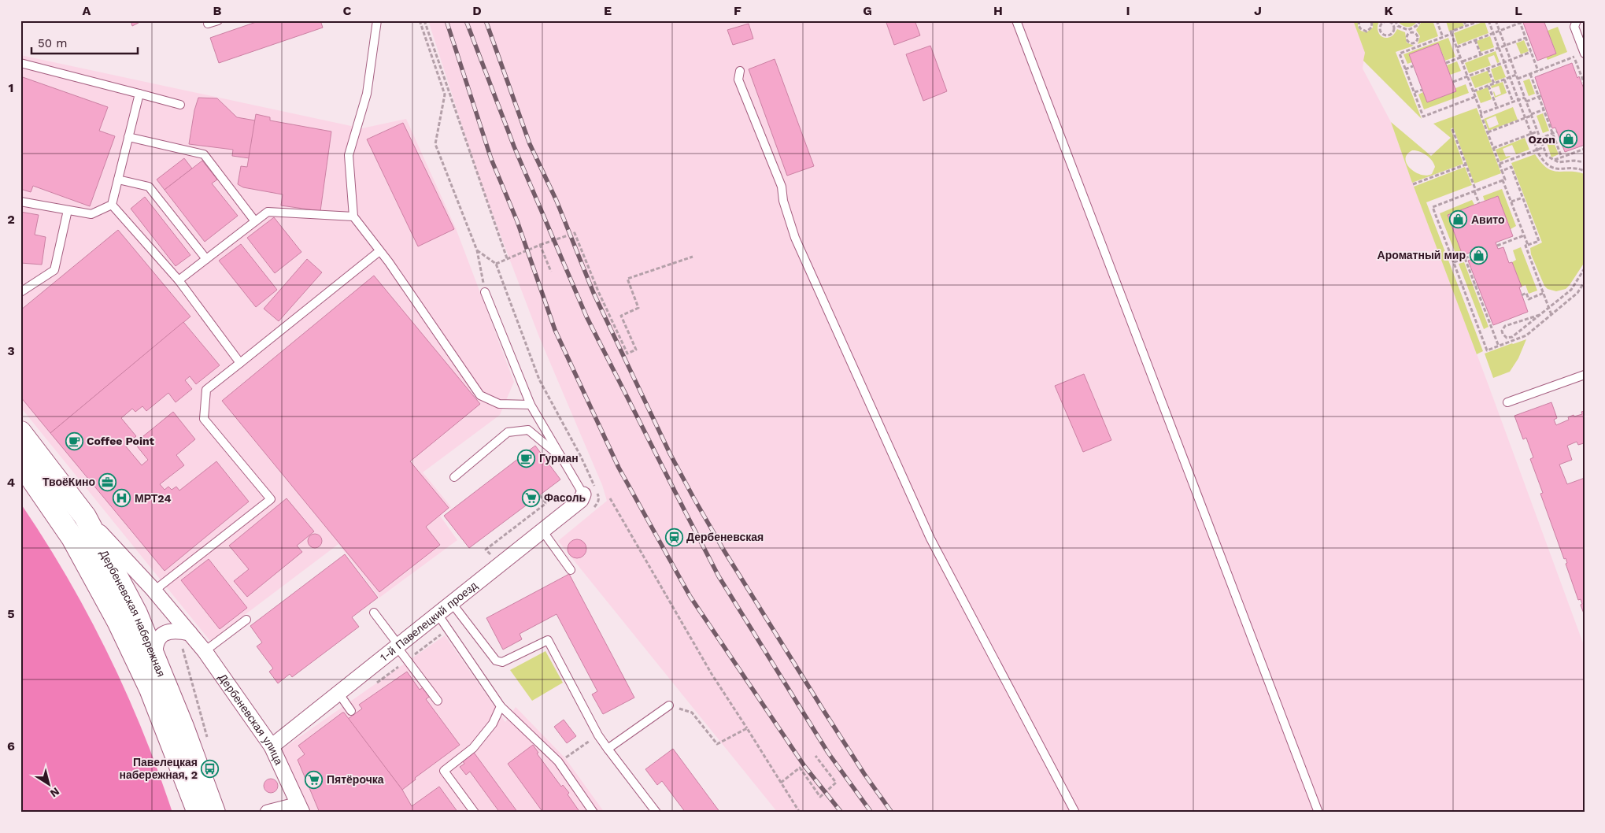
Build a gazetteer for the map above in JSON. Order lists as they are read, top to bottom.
{
  "streets": {
    "main road": ["Дербеневская набережная"],
    "street": ["1-й Павелецкий проезд", "Дербеневская улица"]
  },
  "crossings": [
    ["Дербеневская набережная", "Дербеневская улица"],
    ["1-й Павелецкий проезд", "Дербеневская улица"]
  ],
  "places": {
    "shop": ["Ozon", "Авито", "Ароматный мир"],
    "cafe": ["Coffee Point", "Гурман"],
    "office": ["ТвоёКино"],
    "supermarket": ["Фасоль", "Пятёрочка"],
    "hospital": ["МРТ24"],
    "station": ["Дербеневская"],
    "bus stop": ["Павелецкая набережная, 2"]
  },
  "scale_bar": "50 m",
  "north": "bottom right",
  "grid": {
    "columns": [
      "A",
      "B",
      "C",
      "D",
      "E",
      "F",
      "G",
      "H",
      "I",
      "J",
      "K",
      "L"
    ],
    "rows": [
      "1",
      "2",
      "3",
      "4",
      "5",
      "6"
    ]
  }
}
